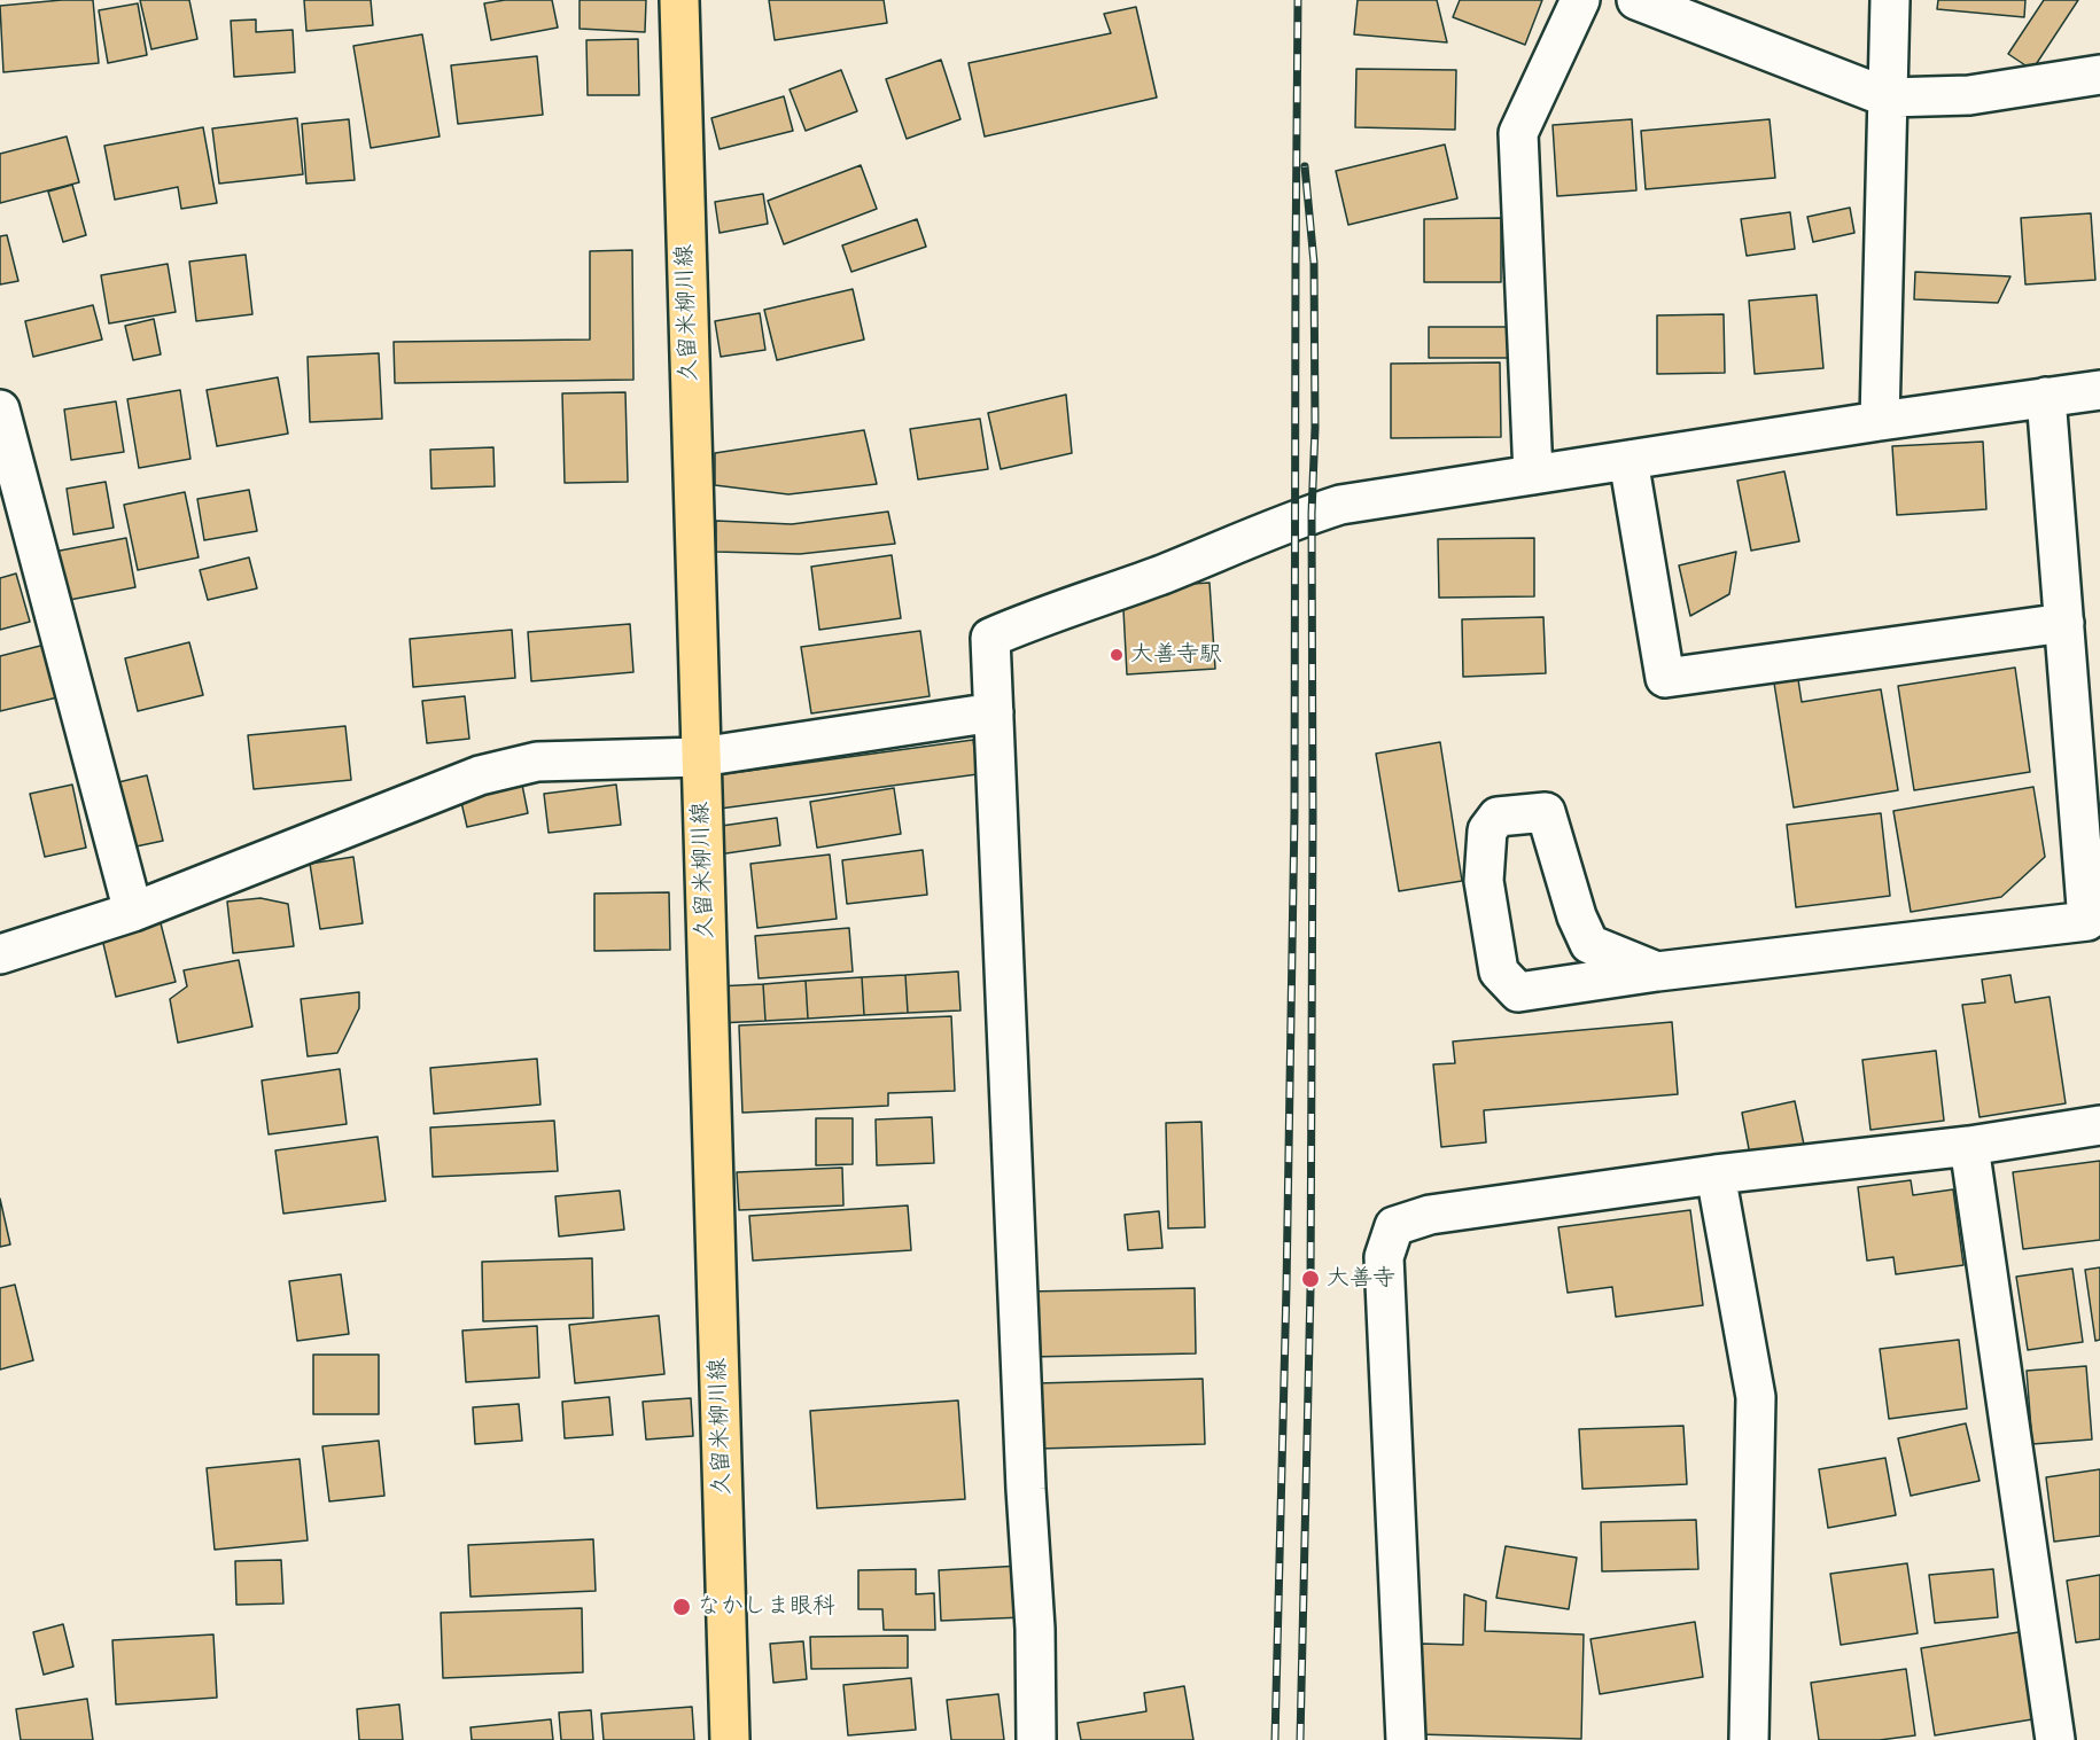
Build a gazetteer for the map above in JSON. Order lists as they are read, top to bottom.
{
  "streets": {
    "main road": ["久留米柳川線"]
  },
  "places": ["大善寺駅", "大善寺", "なかしま眼科"]
}
